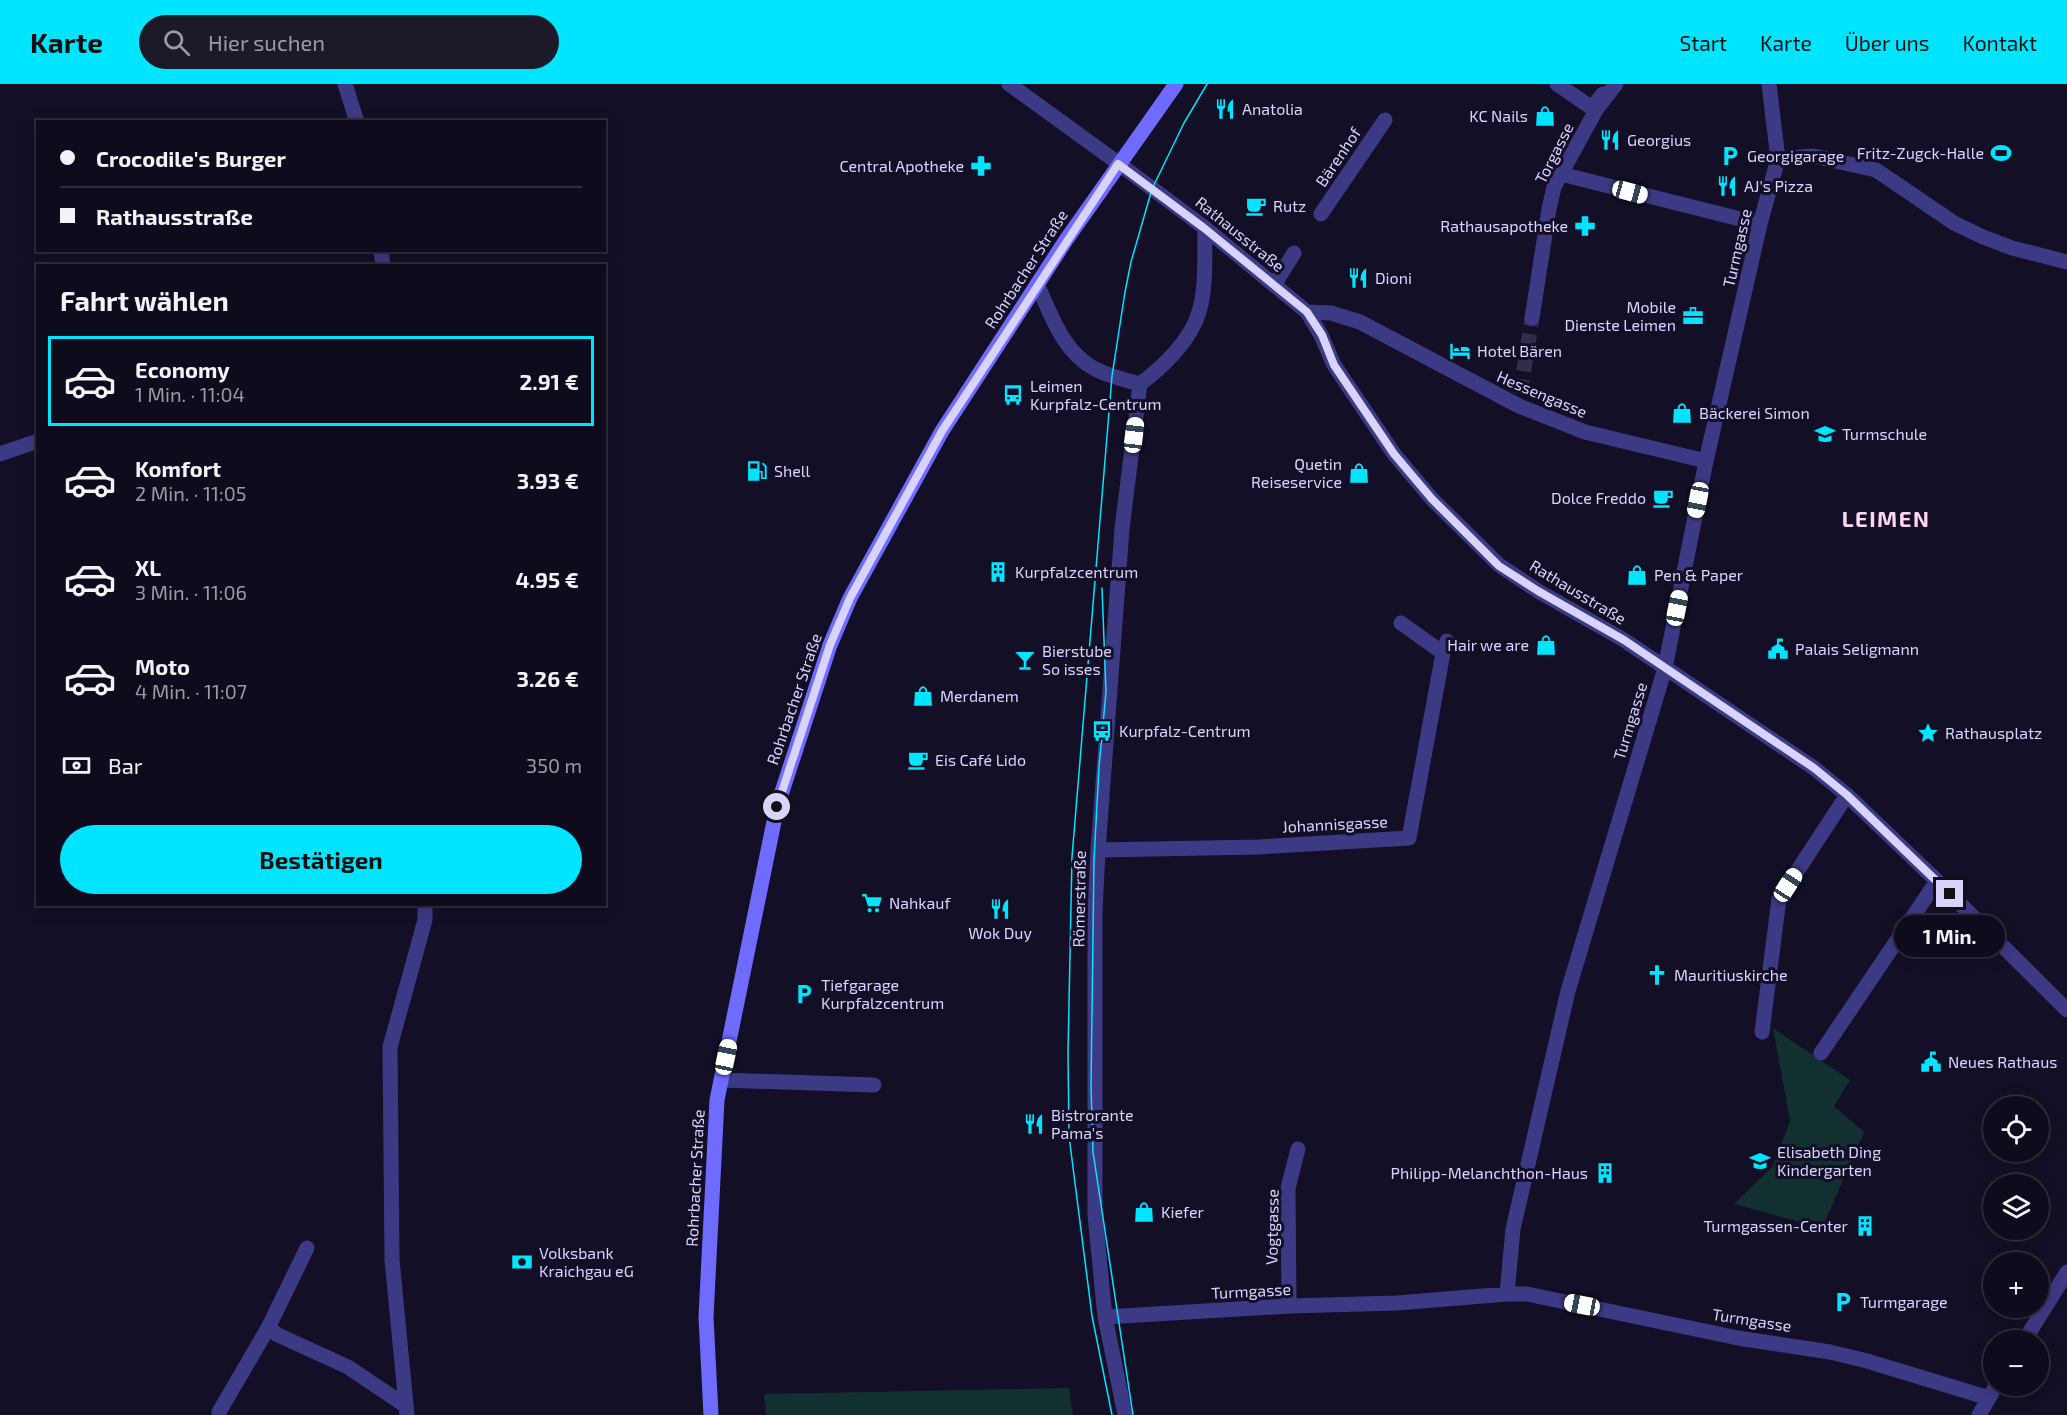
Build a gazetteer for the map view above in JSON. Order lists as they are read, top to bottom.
{
  "streets": {
    "main road": ["Rohrbacher Straße"],
    "street": [
      "Torgasse",
      "Bärenhof",
      "Rathausstraße",
      "Turmgasse",
      "Hessengasse",
      "Johannisgasse",
      "Römerstraße",
      "Vogtgasse"
    ]
  },
  "crossings": [
    ["Rathausstraße", "Turmgasse"],
    ["Rathausstraße", "Rohrbacher Straße"],
    ["Rathausstraße", "Hessengasse"],
    ["Rathausstraße", "Römerstraße"],
    ["Turmgasse", "Hessengasse"],
    ["Turmgasse", "Römerstraße"],
    ["Turmgasse", "Vogtgasse"],
    ["Rohrbacher Straße", "Römerstraße"],
    ["Johannisgasse", "Römerstraße"]
  ],
  "districts": ["LEIMEN"],
  "places": {
    "restaurant": [
      "Anatolia",
      "Georgius",
      "AJ's Pizza",
      "Dioni",
      "Wok Duy",
      "Bistrorante Pama's"
    ],
    "shop": [
      "KC Nails",
      "Bäckerei Simon",
      "Quetin Reiseservice",
      "Pen & Paper",
      "Hair we are",
      "Merdanem",
      "Kiefer"
    ],
    "sports": ["Fritz-Zugck-Halle"],
    "parking": ["Georgigarage", "Tiefgarage Kurpfalzcentrum", "Turmgarage"],
    "pharmacy": ["Central Apotheke", "Rathausapotheke"],
    "cafe": ["Rutz", "Dolce Freddo", "Eis Café Lido"],
    "office": ["Mobile Dienste Leimen"],
    "hotel": ["Hotel Bären"],
    "bus stop": ["Leimen Kurpfalz-Centrum", "Kurpfalz-Centrum"],
    "school or university": ["Turmschule", "Elisabeth Ding Kindergarten"],
    "fuel station": ["Shell"],
    "building": ["Kurpfalzcentrum", "Philipp-Melanchthon-Haus", "Turmgassen-Center"],
    "public building": ["Palais Seligmann", "Neues Rathaus"],
    "bar": ["Bierstube So isses"],
    "place": ["Rathausplatz"],
    "supermarket": ["Nahkauf"],
    "church": ["Mauritiuskirche"],
    "bank": ["Volksbank Kraichgau eG"]
  },
  "page": {
    "header": "Karte",
    "search": "Hier suchen",
    "nav": [
      "Start",
      "Karte",
      "Über uns",
      "Kontakt"
    ],
    "banner": ["Crocodile's Burger", "Rathausstraße"],
    "heading": "Fahrt wählen",
    "list": [
      {
        "name": "Economy",
        "note": "1 Min. · 11:04",
        "value": "2.91 €"
      },
      {
        "name": "Komfort",
        "note": "2 Min. · 11:05",
        "value": "3.93 €"
      },
      {
        "name": "XL",
        "note": "3 Min. · 11:06",
        "value": "4.95 €"
      },
      {
        "name": "Moto",
        "note": "4 Min. · 11:07",
        "value": "3.26 €"
      }
    ],
    "pay": ["Bar", "350 m"],
    "buttons": "Bestätigen",
    "bubble": "1 Min.",
    "map_buttons": ["+", "−"]
  }
}
